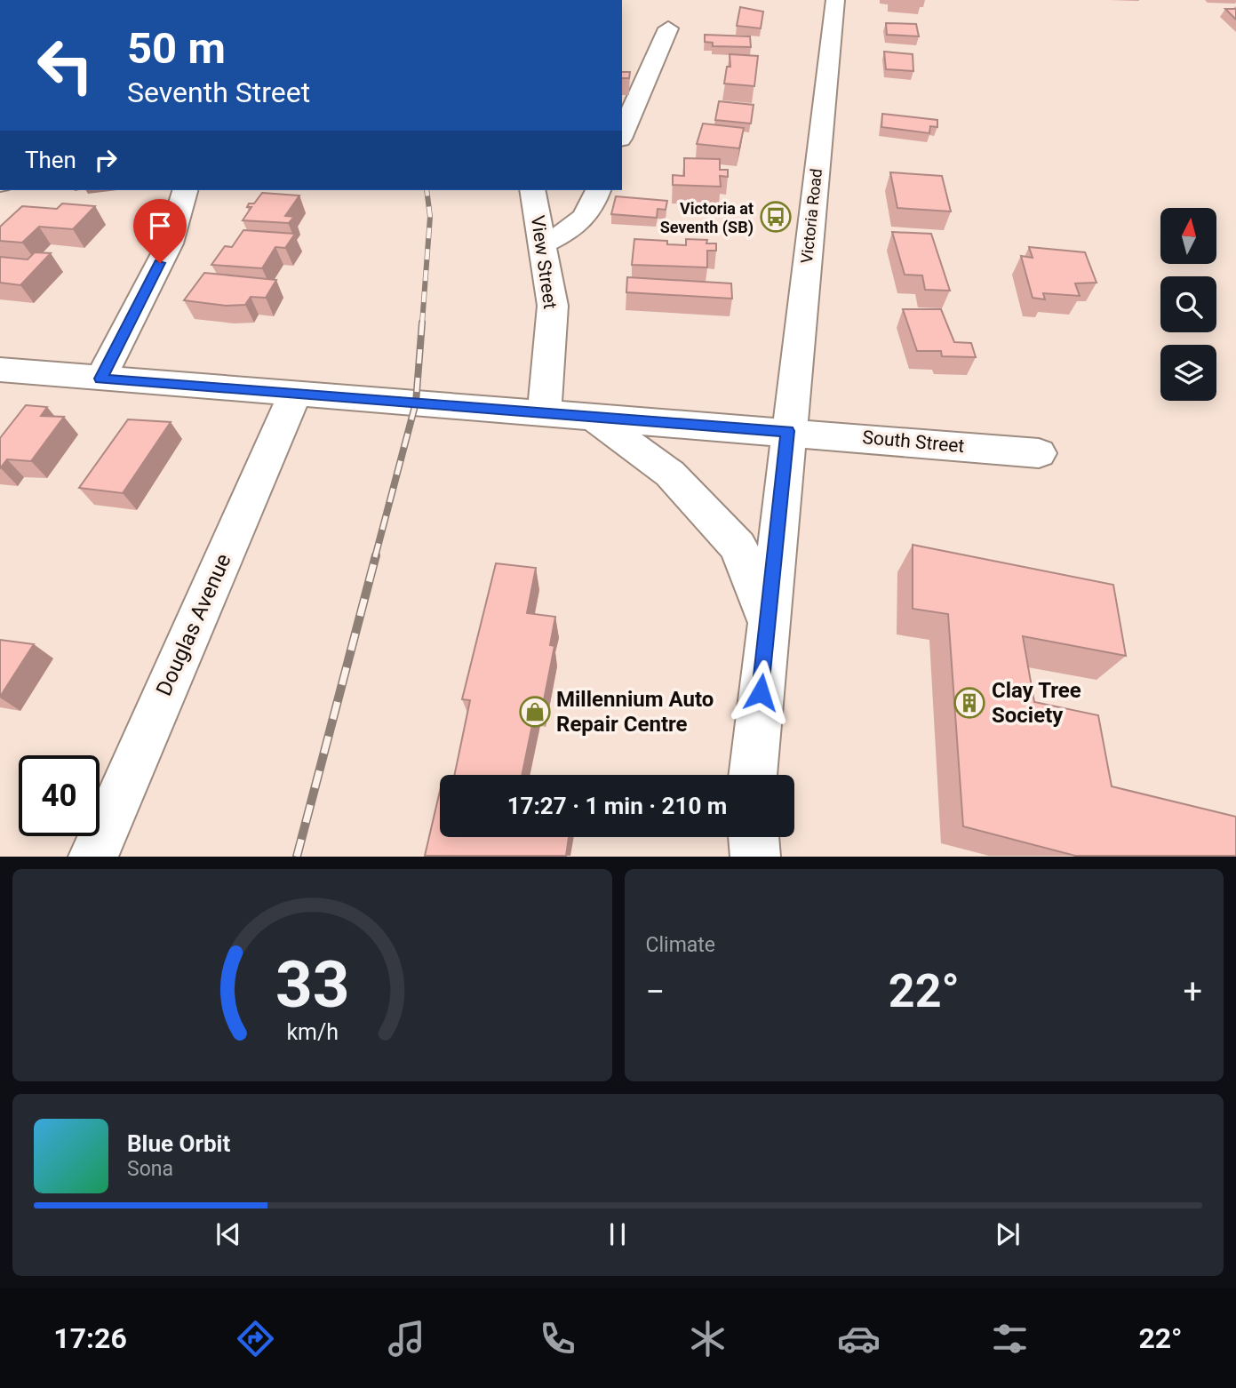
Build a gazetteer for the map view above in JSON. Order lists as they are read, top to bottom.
{
  "streets": {
    "street": [
      "Victoria Road",
      "View Street",
      "South Street",
      "Douglas Avenue"
    ]
  },
  "crossings": [
    ["Victoria Road", "South Street"],
    ["View Street", "South Street"],
    ["South Street", "Douglas Avenue"]
  ],
  "places": {
    "bus stop": ["Victoria at Seventh (SB)"],
    "building": ["Clay Tree Society"],
    "shop": ["Millennium Auto Repair Centre"]
  },
  "north": "top",
  "page": {
    "turn": ["50 m", "Seventh Street"],
    "then": "Then",
    "limit": "40",
    "trip": "17:27 · 1 min · 210 m",
    "tile": "Climate",
    "heat": ["−", "22°", "+"],
    "song": ["Blue Orbit", "Sona"],
    "tabs": ["17:26", "22°"],
    "gauge": ["33", "km/h"]
  }
}
